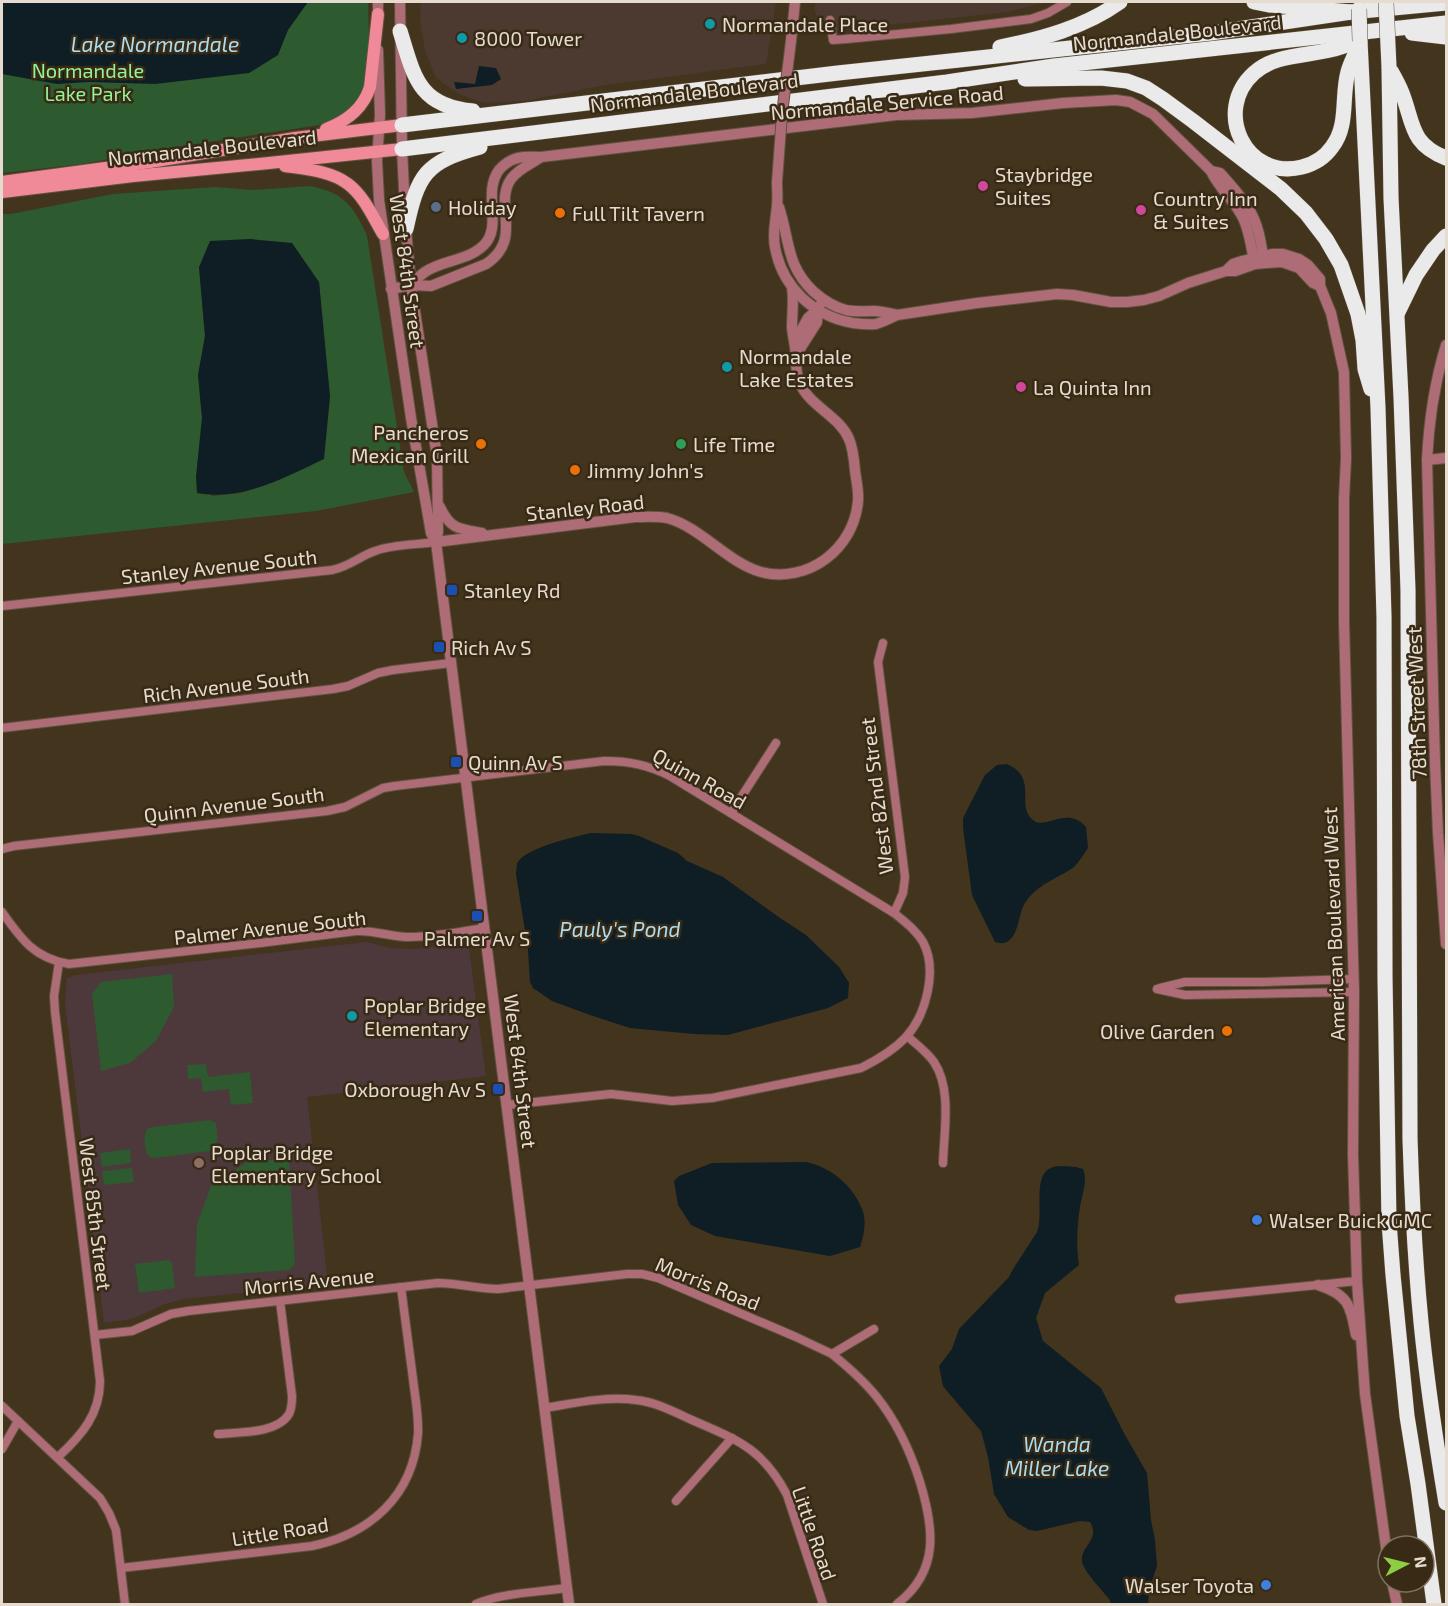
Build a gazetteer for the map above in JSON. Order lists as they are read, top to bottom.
{
  "streets": {
    "highway": ["Normandale Boulevard"],
    "street": [
      "Normandale Service Road",
      "West 84th Street",
      "Stanley Road",
      "Stanley Avenue South",
      "Rich Avenue South",
      "78th Street West",
      "Quinn Road",
      "West 82nd Street",
      "Quinn Avenue South",
      "American Boulevard West",
      "Palmer Avenue South",
      "West 85th Street",
      "Morris Avenue",
      "Morris Road",
      "Little Road"
    ]
  },
  "crossings": [
    ["Normandale Boulevard", "West 84th Street"],
    ["Normandale Service Road", "West 84th Street"],
    ["Normandale Service Road", "American Boulevard West"],
    ["West 84th Street", "Stanley Road"],
    ["West 84th Street", "Stanley Avenue South"],
    ["West 84th Street", "Rich Avenue South"],
    ["West 84th Street", "Quinn Road"],
    ["West 84th Street", "Quinn Avenue South"],
    ["West 84th Street", "Palmer Avenue South"],
    ["West 84th Street", "Morris Avenue"],
    ["West 84th Street", "Morris Road"],
    ["West 84th Street", "Little Road"],
    ["Stanley Road", "Stanley Avenue South"],
    ["Quinn Road", "West 82nd Street"],
    ["Quinn Road", "Quinn Avenue South"],
    ["Palmer Avenue South", "West 85th Street"],
    ["West 85th Street", "Morris Avenue"],
    ["Morris Avenue", "Morris Road"],
    ["Morris Avenue", "Little Road"]
  ],
  "water": ["Lake Normandale", "Pauly's Pond", "Wanda Miller Lake"],
  "parks": ["Normandale Lake Park"],
  "places": {
    "other": [
      "Normandale Place",
      "8000 Tower",
      "Staybridge Suites",
      "Holiday",
      "Country Inn & Suites",
      "Full Tilt Tavern",
      "Normandale Lake Estates",
      "La Quinta Inn",
      "Pancheros Mexican Grill",
      "Life Time",
      "Jimmy John's",
      "Poplar Bridge Elementary",
      "Olive Garden",
      "Poplar Bridge Elementary School",
      "Walser Buick GMC",
      "Walser Toyota"
    ],
    "transit": [
      "Stanley Rd",
      "Rich Av S",
      "Quinn Av S",
      "Palmer Av S",
      "Oxborough Av S"
    ]
  },
  "north": "right"
}
